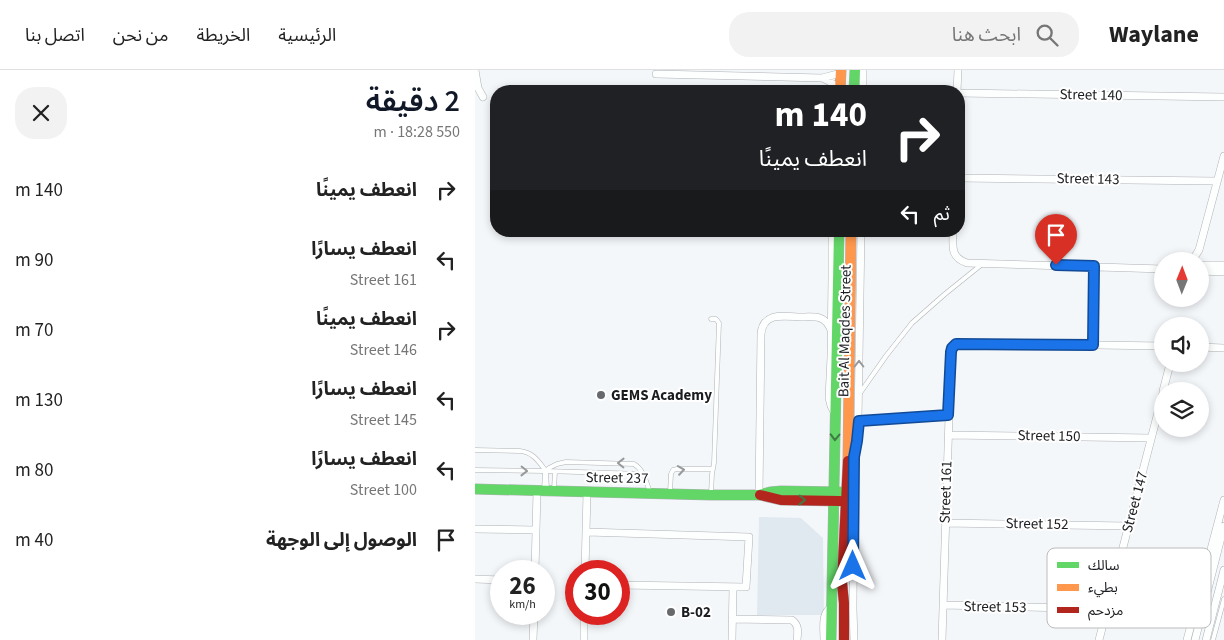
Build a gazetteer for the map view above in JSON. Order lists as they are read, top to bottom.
{
  "streets": {
    "street": [
      "Street 140",
      "Street 143",
      "Bait Al Maqdes Street",
      "Street 150",
      "Street 237",
      "Street 161",
      "Street 147",
      "Street 152",
      "Street 153"
    ]
  },
  "crossings": [
    ["Bait Al Maqdes Street", "Street 237"],
    ["Street 150", "Street 161"],
    ["Street 150", "Street 147"],
    ["Street 161", "Street 152"],
    ["Street 161", "Street 153"],
    ["Street 147", "Street 152"]
  ],
  "places": ["GEMS Academy", "B-02"],
  "legend": ["سالك", "بطيء", "مزدحم"],
  "north": "top",
  "page": {
    "header": "Waylane",
    "search": "ابحث هنا",
    "nav": [
      "الرئيسية",
      "الخريطة",
      "من نحن",
      "اتصل بنا"
    ],
    "heading": ["2 دقيقة", "550 m · 18:28"],
    "turn": ["140 m", "انعطف يمينًا"],
    "list": [
      {
        "name": "انعطف يمينًا",
        "value": "140 m"
      },
      {
        "name": "انعطف يسارًا",
        "note": "Street 161",
        "value": "90 m"
      },
      {
        "name": "انعطف يمينًا",
        "note": "Street 146",
        "value": "70 m"
      },
      {
        "name": "انعطف يسارًا",
        "note": "Street 145",
        "value": "130 m"
      },
      {
        "name": "انعطف يسارًا",
        "note": "Street 100",
        "value": "80 m"
      },
      {
        "name": "الوصول إلى الوجهة",
        "value": "40 m"
      }
    ],
    "then": "ثم",
    "speed": "26 km/h",
    "limit": "30"
  }
}
